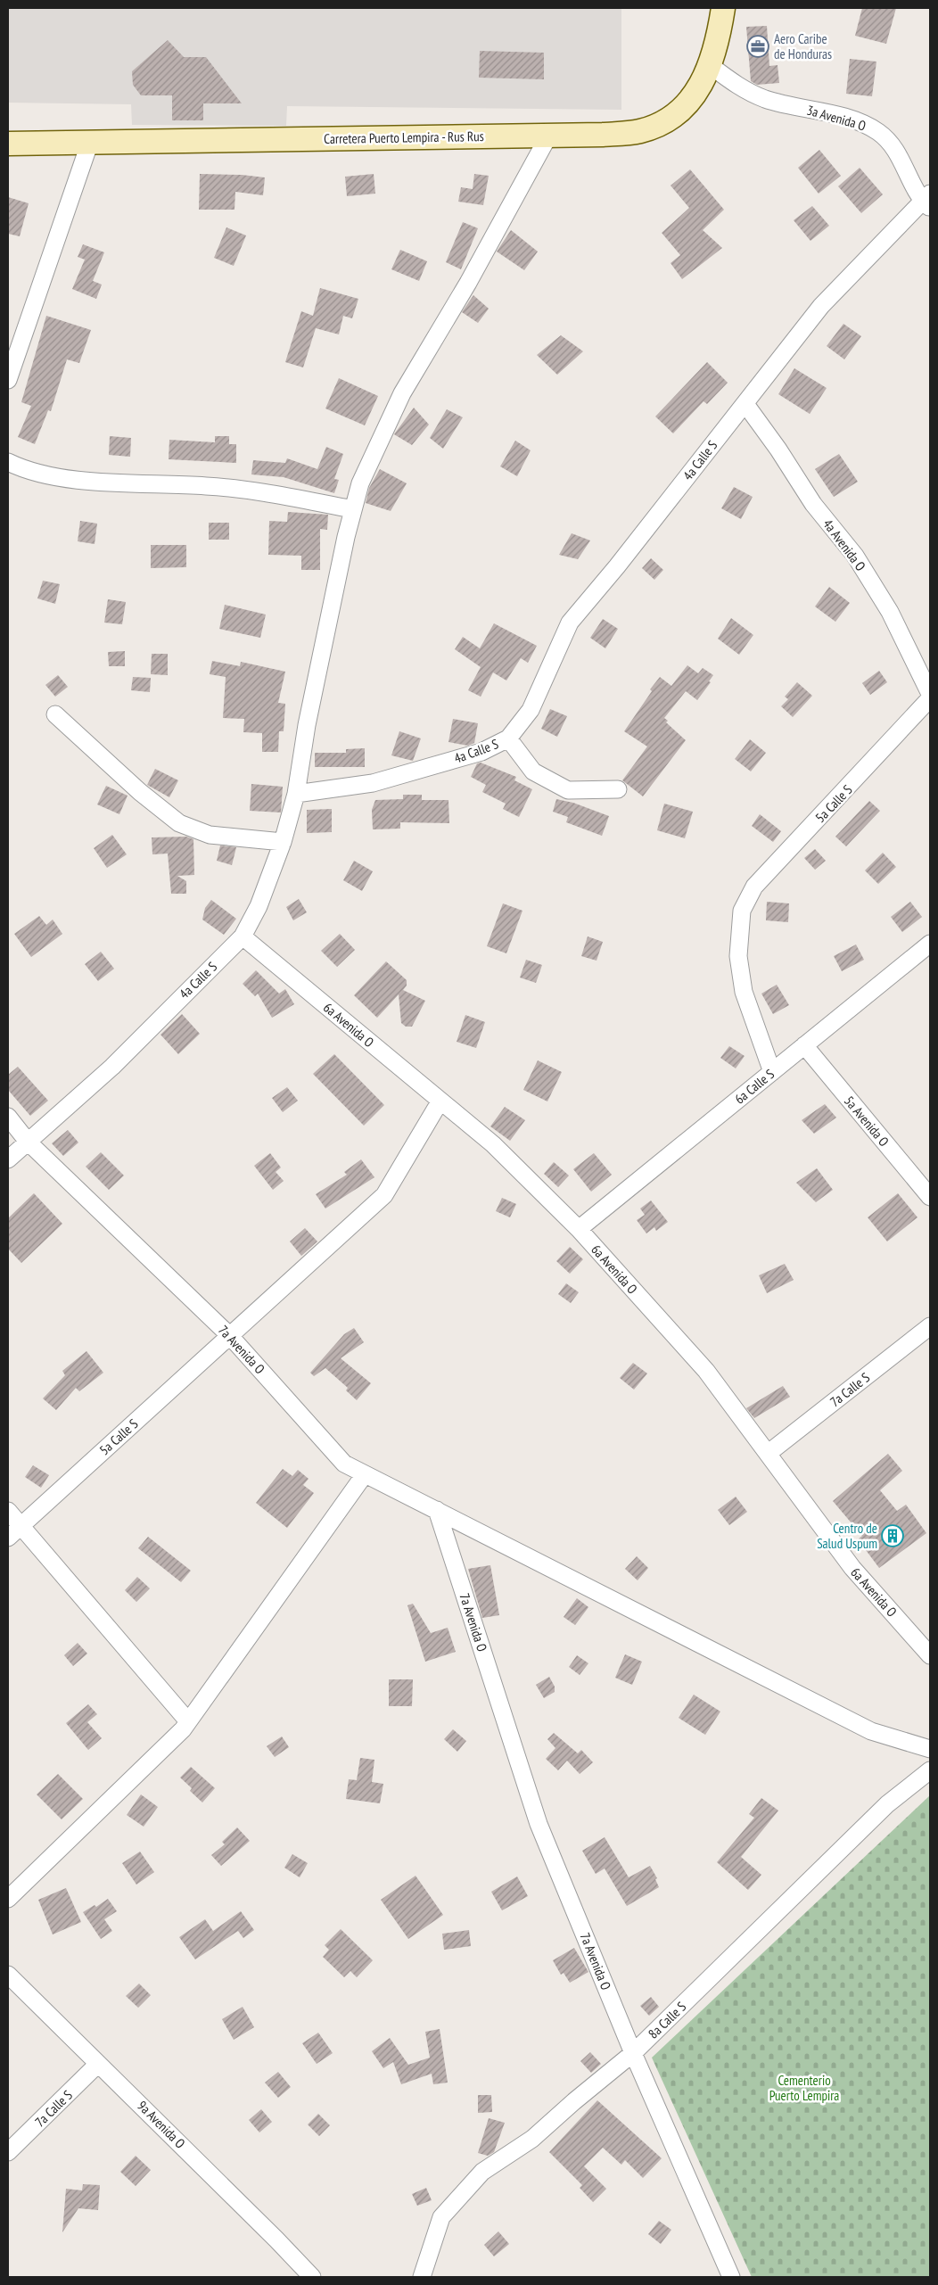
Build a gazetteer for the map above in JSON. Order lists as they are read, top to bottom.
{
  "streets": {
    "street": [
      "3a Avenida O",
      "Carretera Puerto Lempira - Rus Rus",
      "4a Calle S",
      "4a Avenida O",
      "5a Calle S",
      "6a Avenida O",
      "6a Calle S",
      "5a Avenida O",
      "7a Avenida O",
      "7a Calle S",
      "8a Calle S",
      "9a Avenida O"
    ]
  },
  "crossings": [
    ["3a Avenida O", "Carretera Puerto Lempira - Rus Rus"],
    ["3a Avenida O", "4a Calle S"],
    ["4a Calle S", "4a Avenida O"],
    ["4a Calle S", "6a Avenida O"],
    ["4a Calle S", "7a Avenida O"],
    ["5a Calle S", "6a Avenida O"],
    ["5a Calle S", "6a Calle S"],
    ["5a Calle S", "7a Avenida O"],
    ["6a Avenida O", "6a Calle S"],
    ["6a Avenida O", "7a Calle S"],
    ["6a Calle S", "5a Avenida O"],
    ["7a Avenida O", "8a Calle S"],
    ["7a Calle S", "9a Avenida O"]
  ],
  "parks": ["Cementerio Puerto Lempira"],
  "places": {
    "office": ["Aero Caribe de Honduras"],
    "building": ["Centro de Salud Uspum"]
  }
}
